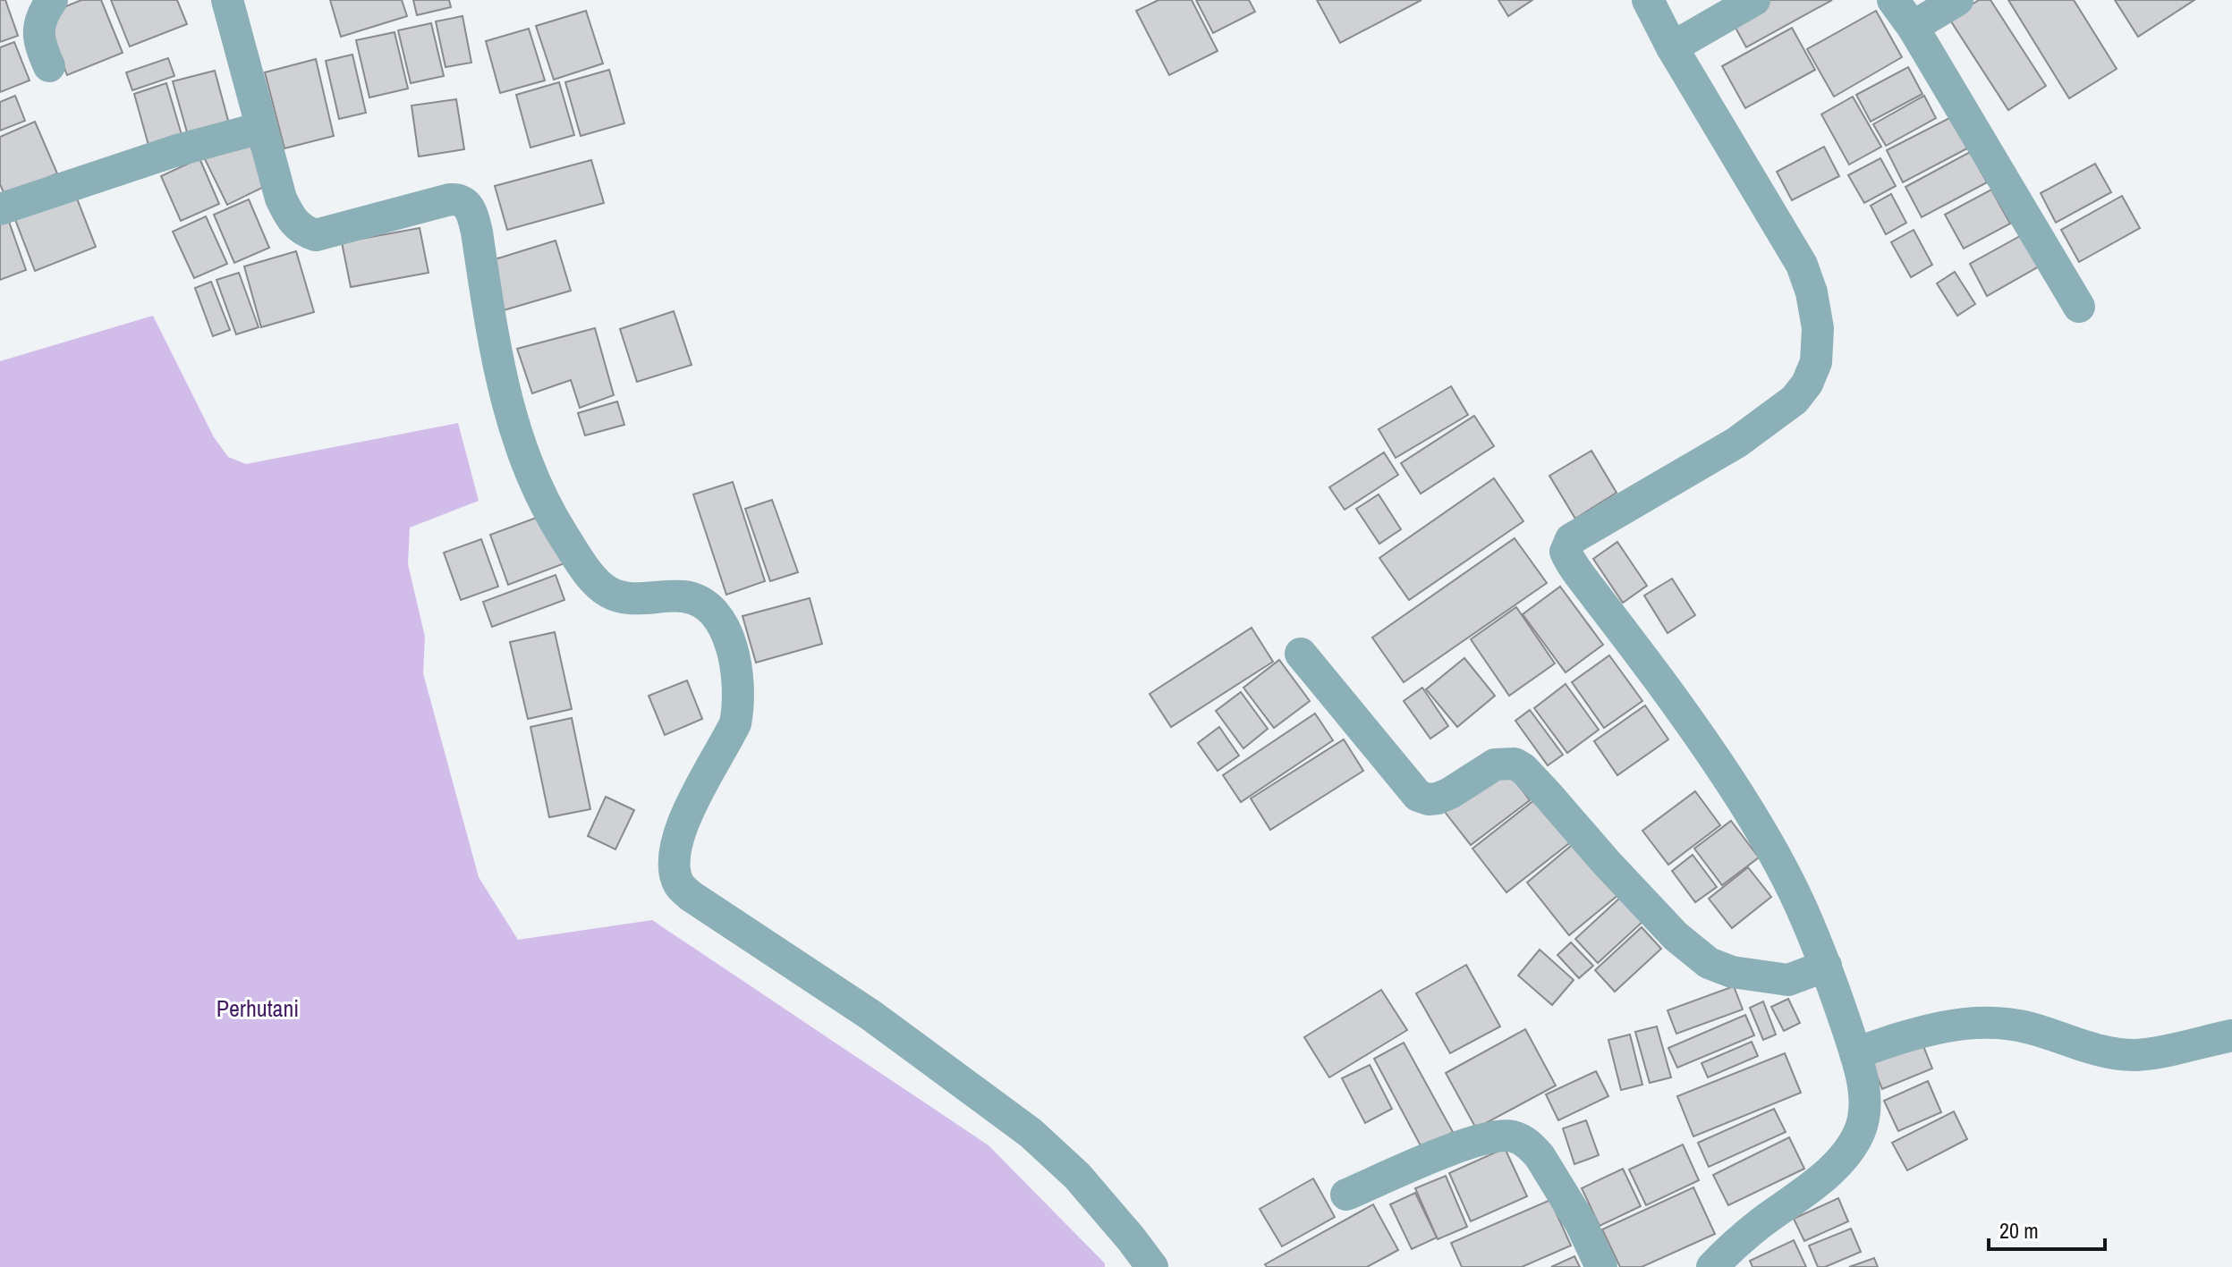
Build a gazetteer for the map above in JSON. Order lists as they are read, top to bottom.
{
  "parks": ["Perhutani"],
  "scale_bar": "20 m"
}
